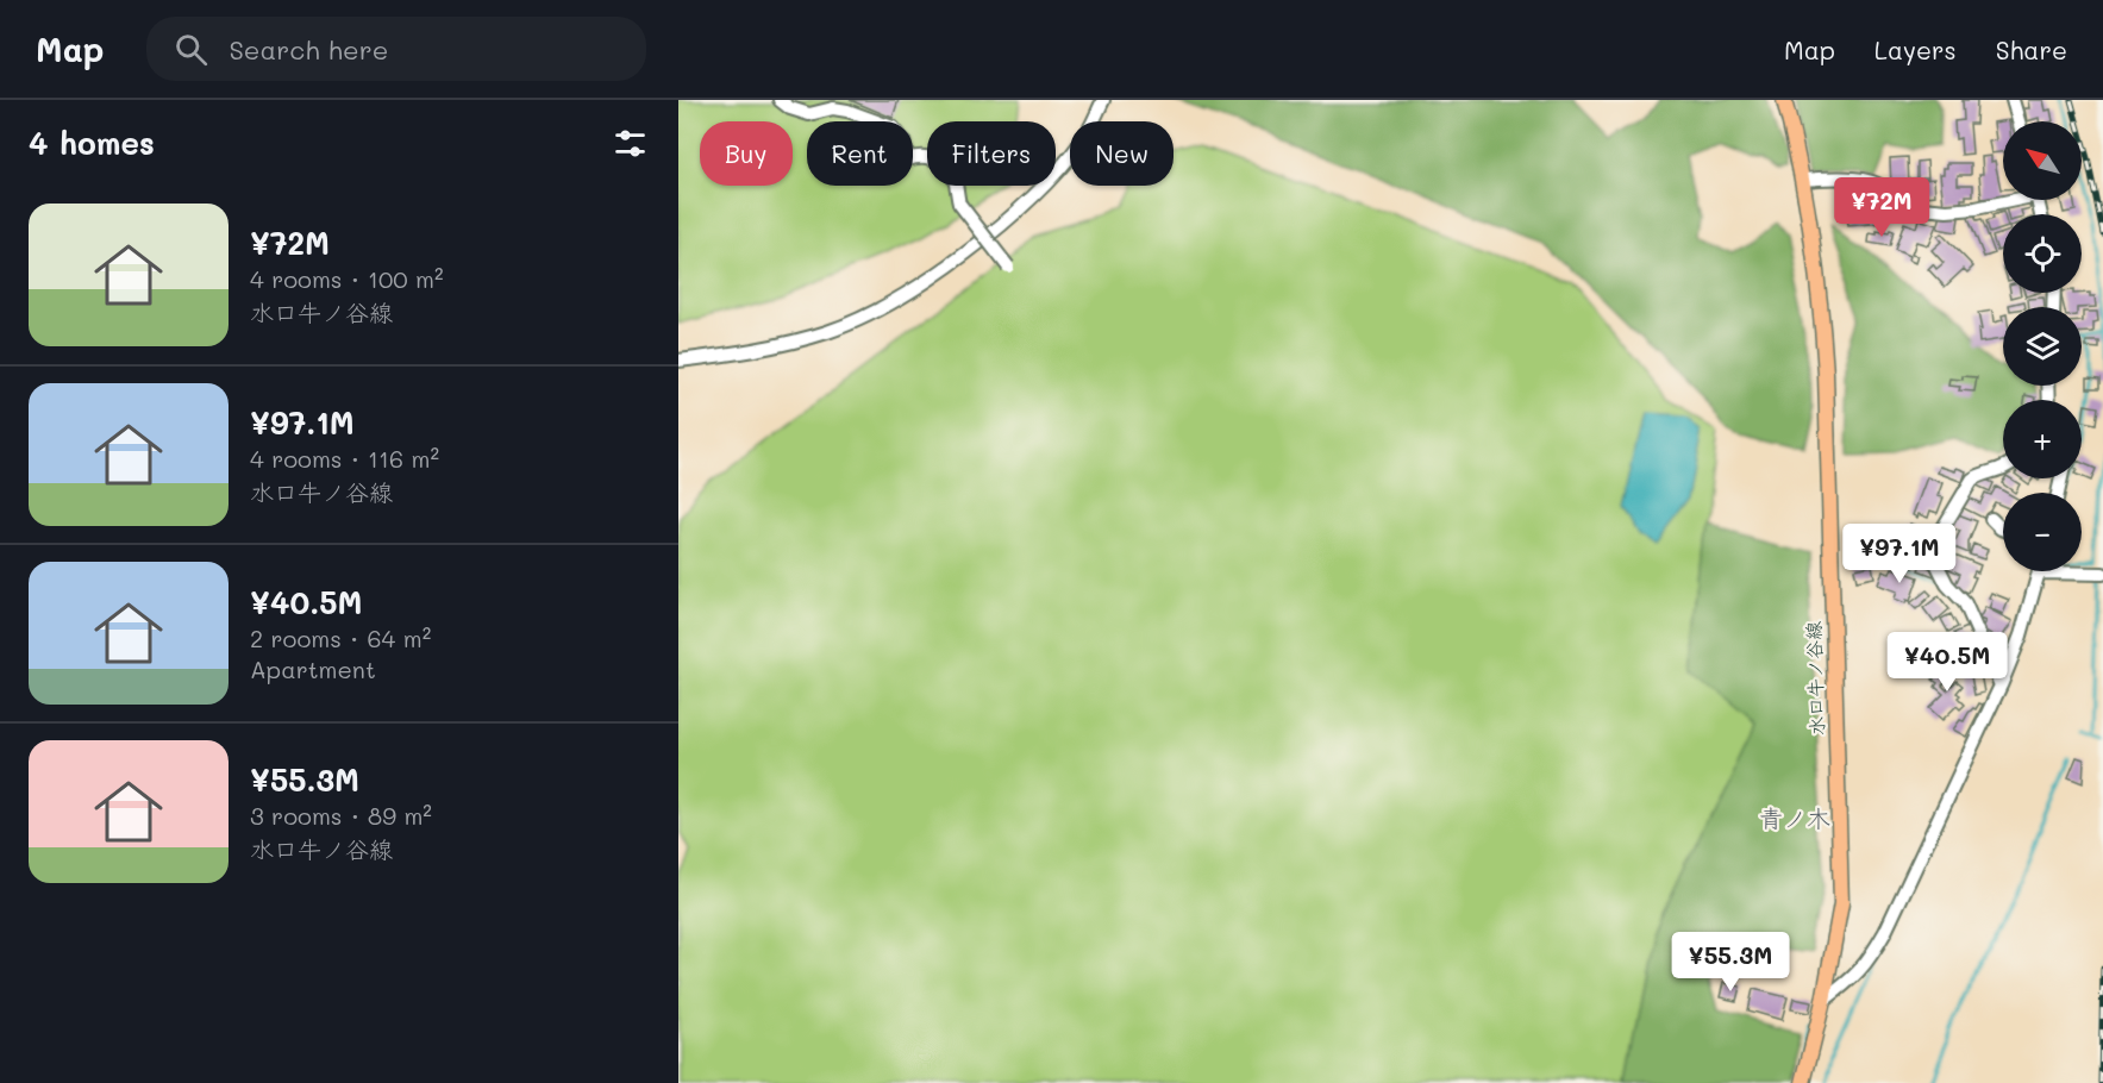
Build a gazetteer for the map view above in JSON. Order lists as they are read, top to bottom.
{
  "streets": {
    "main road": ["水口牛ノ谷線"]
  },
  "districts": ["青ノ木"],
  "north": "top left",
  "page": {
    "header": "Map",
    "search": "Search here",
    "nav": ["Map", "Layers", "Share"],
    "heading": "4 homes",
    "map_buttons": ["+", "−"],
    "chip": [
      "Buy",
      "Rent",
      "Filters",
      "New"
    ],
    "price": [
      "¥72M",
      "¥97.1M",
      "¥40.5M",
      "¥55.3M"
    ],
    "list": [
      {
        "name": "¥72M",
        "note": "4 rooms · 100 m² · 水口牛ノ谷線"
      },
      {
        "name": "¥97.1M",
        "note": "4 rooms · 116 m² · 水口牛ノ谷線"
      },
      {
        "name": "¥40.5M",
        "note": "2 rooms · 64 m² · Apartment"
      },
      {
        "name": "¥55.3M",
        "note": "3 rooms · 89 m² · 水口牛ノ谷線"
      }
    ]
  }
}
